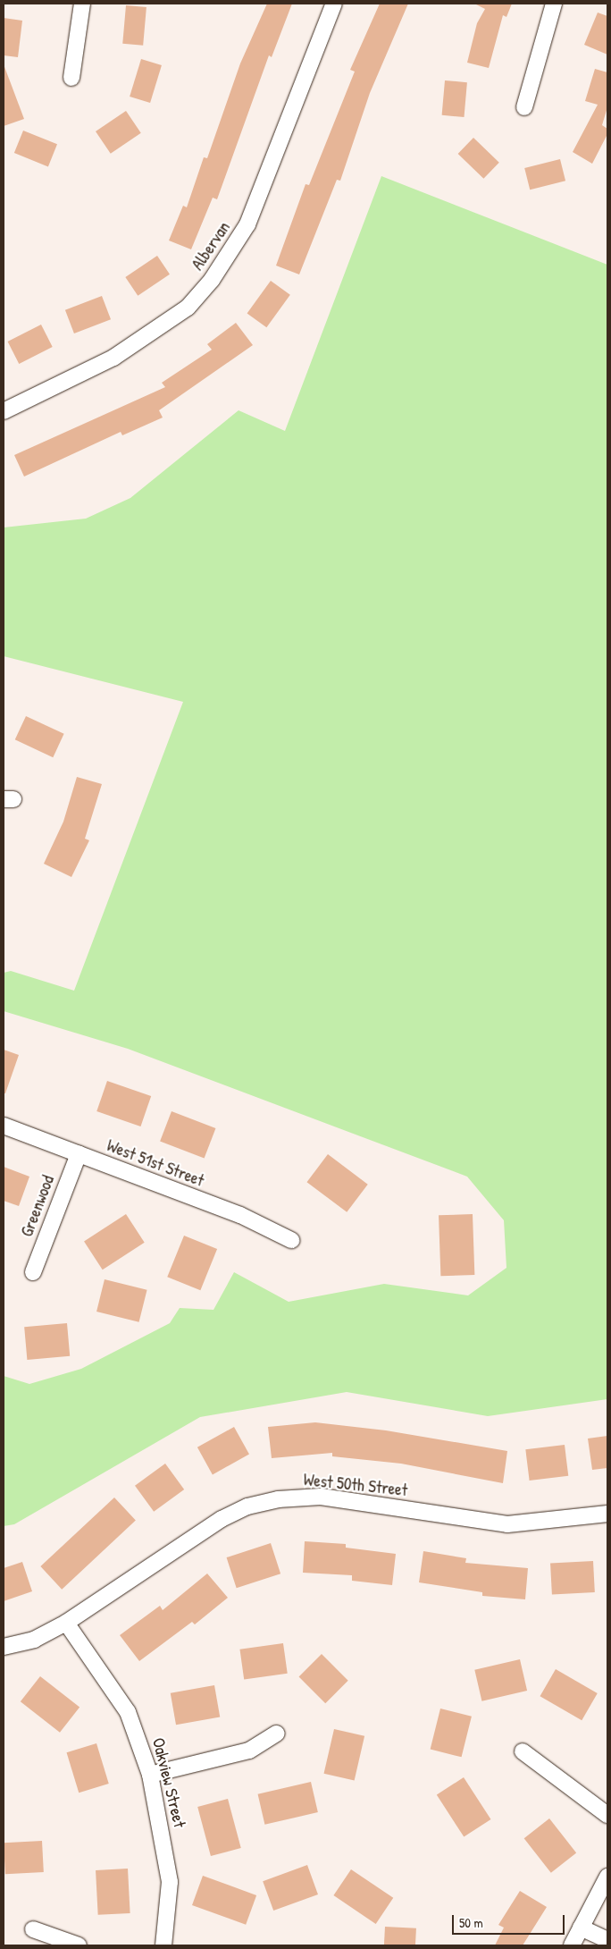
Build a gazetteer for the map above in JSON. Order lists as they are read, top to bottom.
{
  "streets": {
    "street": [
      "Albervan",
      "West 51st Street",
      "Greenwood",
      "West 50th Street",
      "Oakview Street"
    ]
  },
  "crossings": [
    ["West 51st Street", "Greenwood"],
    ["West 50th Street", "Oakview Street"]
  ],
  "scale_bar": "50 m"
}
